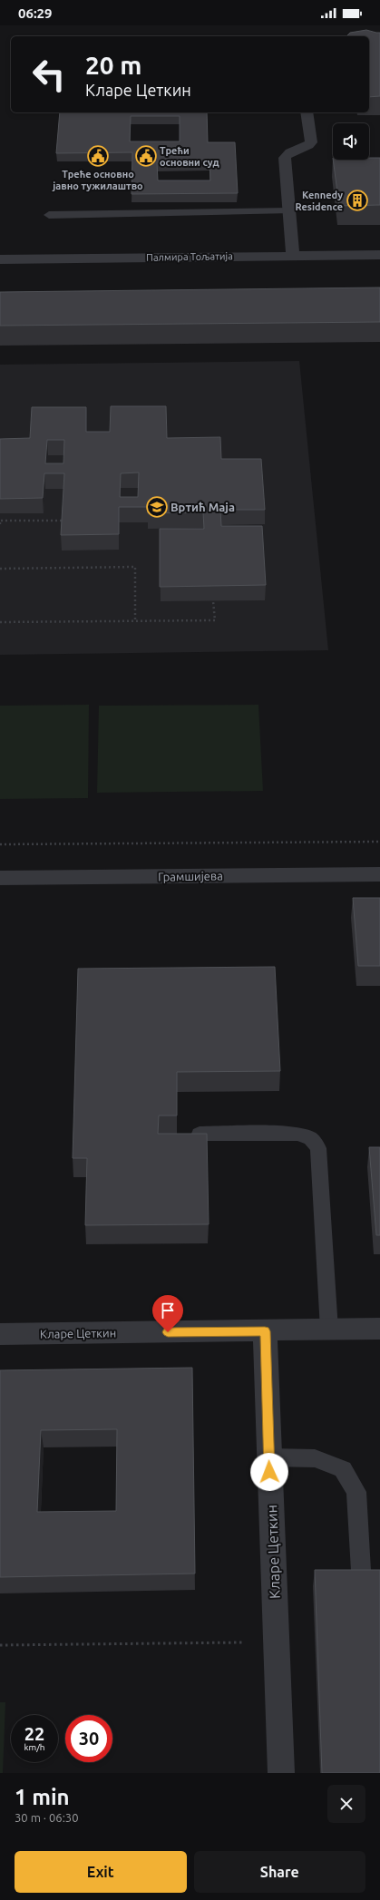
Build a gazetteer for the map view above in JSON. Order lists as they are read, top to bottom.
{
  "streets": {
    "street": ["Палмира Тољатија", "Грамшијева", "Кларе Цеткин"]
  },
  "places": {
    "public building": ["Треће основно јавно тужилаштво", "Трећи основни суд"],
    "building": ["Kennedy Residence"],
    "school or university": ["Вртић Маја"]
  },
  "page": {
    "status": "06:29",
    "turn": ["20 m", "Кларе Цеткин"],
    "speed": "22 km/h",
    "limit": "30",
    "heading": ["1 min", "30 m · 06:30"],
    "buttons": ["Exit", "Share"]
  }
}
